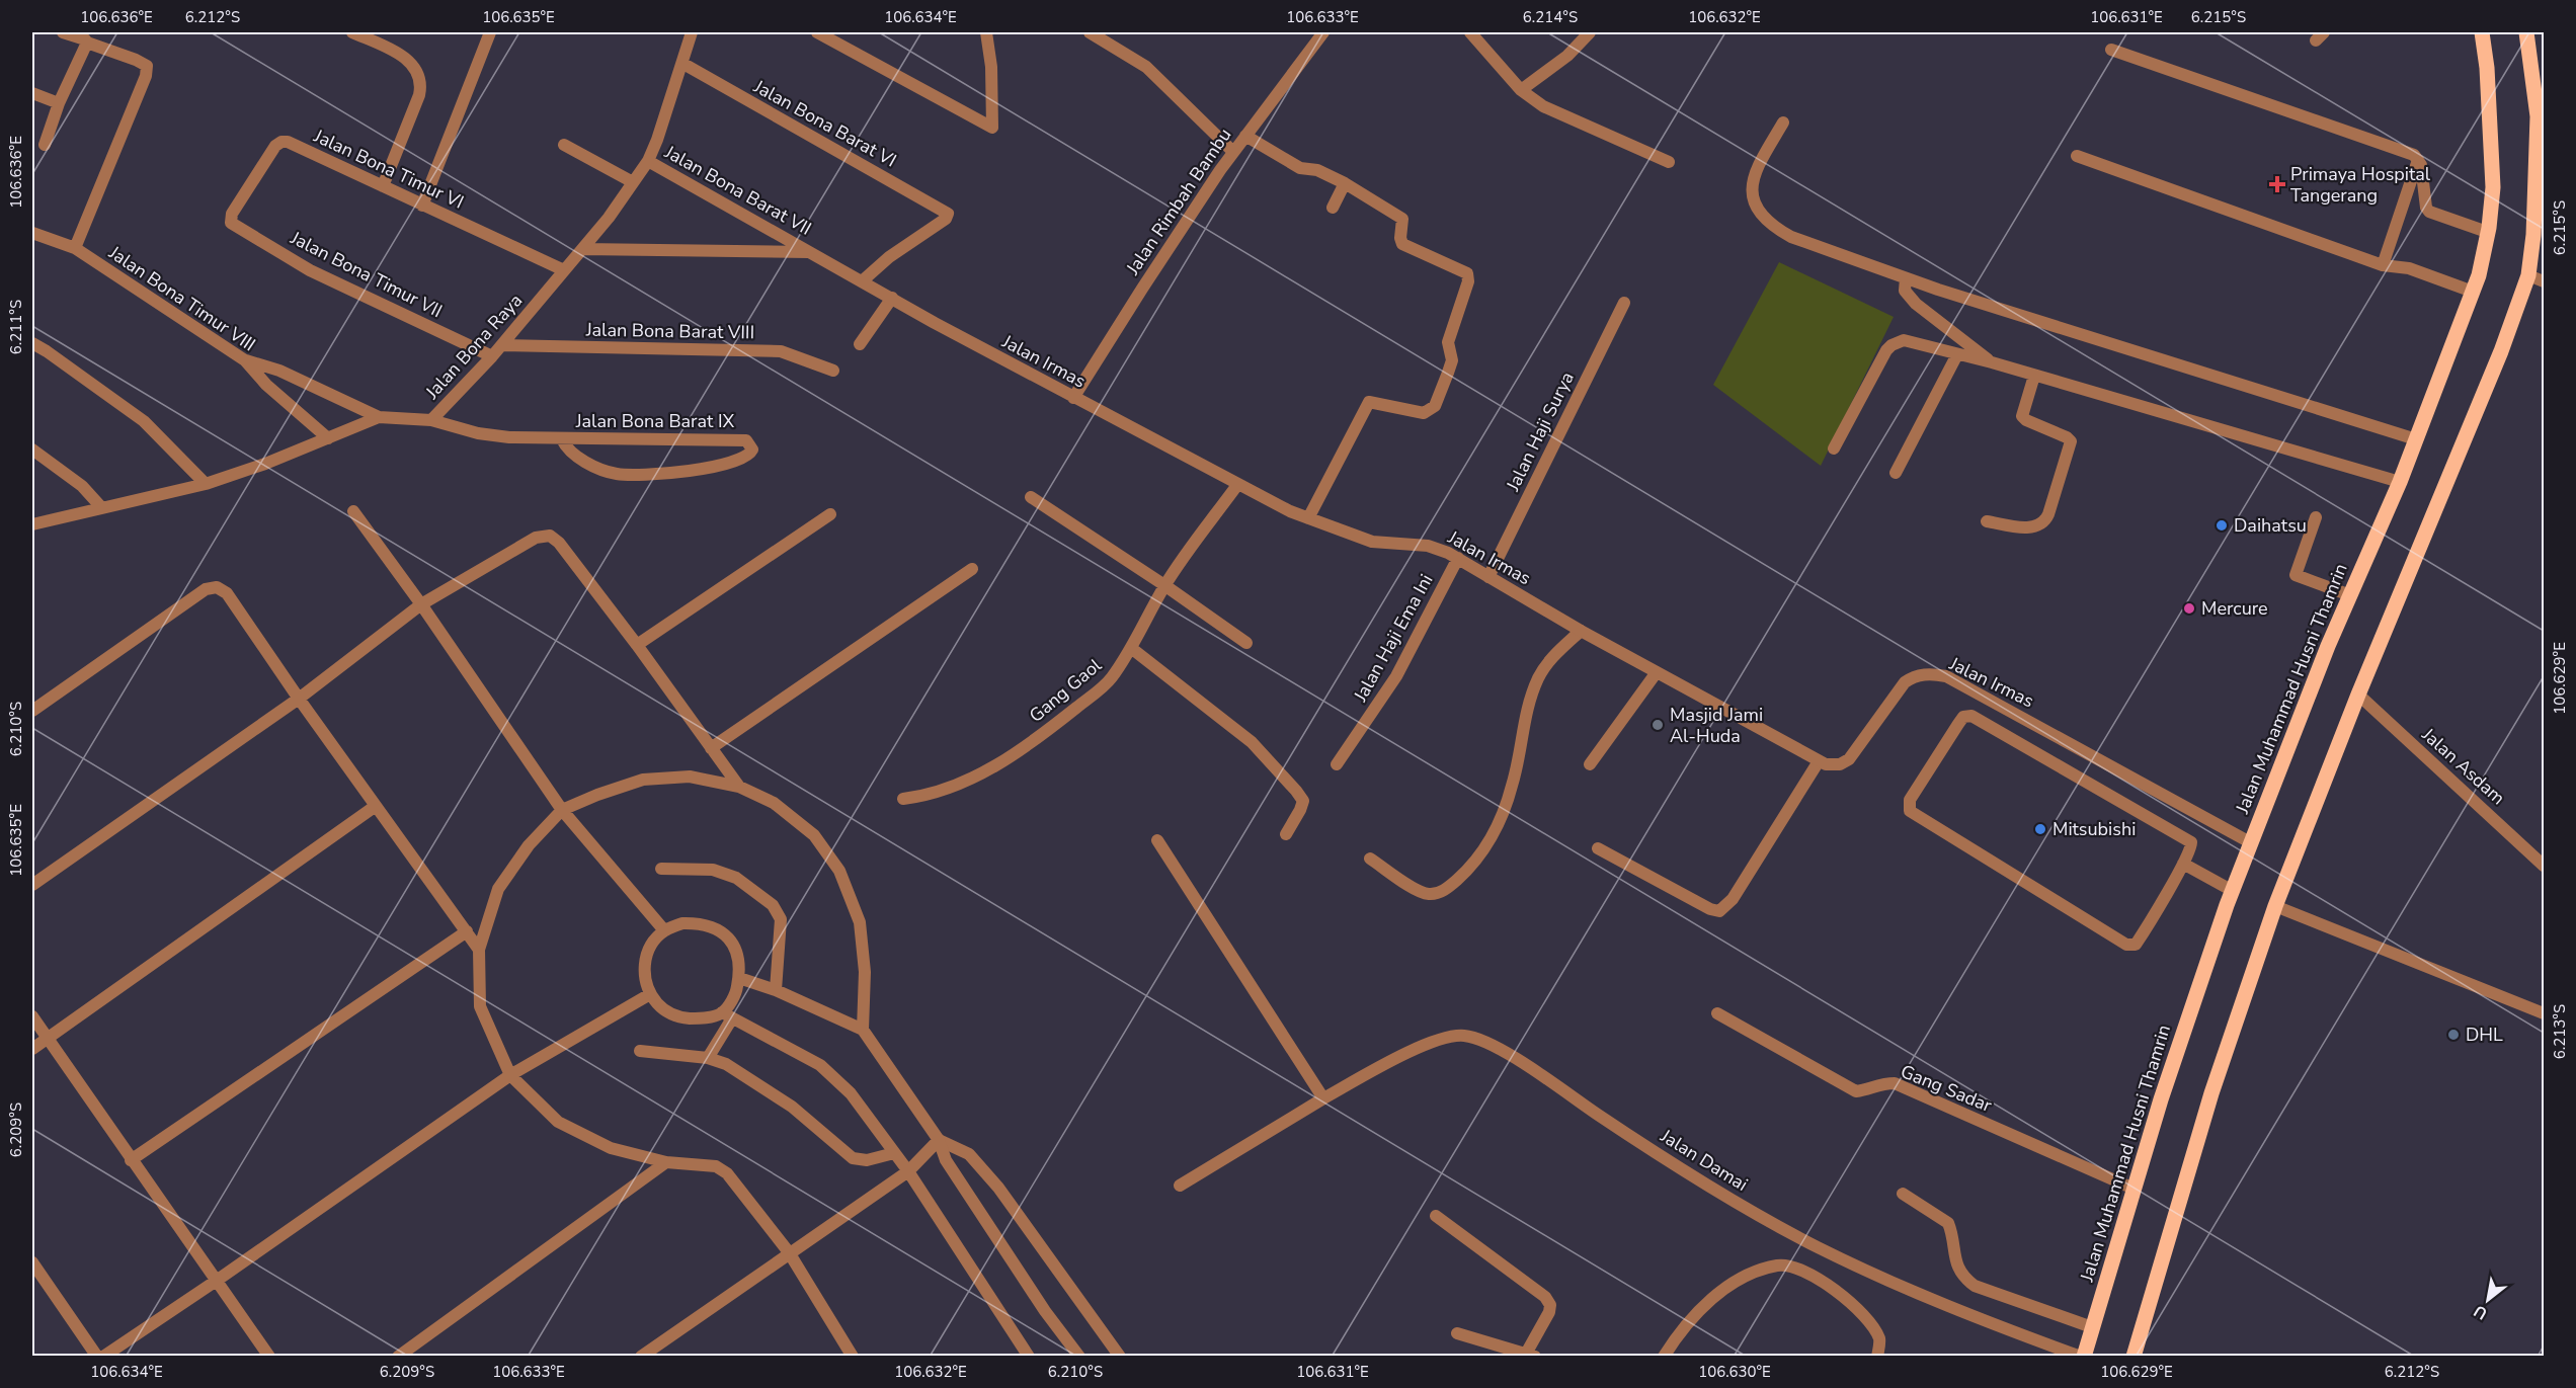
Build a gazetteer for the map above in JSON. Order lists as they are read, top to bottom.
{
  "streets": {
    "main road": ["Jalan Muhammad Husni Thamrin"],
    "street": [
      "Jalan Bona Barat VI",
      "Jalan Bona Timur VI",
      "Jalan Bona Barat VII",
      "Jalan Rimbah Bambu",
      "Jalan Bona Timur VII",
      "Jalan Bona Timur VIII",
      "Jalan Bona Barat VIII",
      "Jalan Bona Raya",
      "Jalan Irmas",
      "Jalan Bona Barat IX",
      "Jalan Haji Surya",
      "Jalan Haji Ema Ini",
      "Gang Gaol",
      "Jalan Asdam",
      "Gang Sadar",
      "Jalan Damai"
    ]
  },
  "crossings": [
    ["Jalan Bona Barat VI", "Jalan Bona Raya"],
    ["Jalan Bona Barat VI", "Jalan Irmas"],
    ["Jalan Bona Timur VI", "Jalan Bona Timur VII"],
    ["Jalan Bona Timur VI", "Jalan Bona Raya"],
    ["Jalan Bona Barat VII", "Jalan Bona Raya"],
    ["Jalan Bona Barat VII", "Jalan Irmas"],
    ["Jalan Rimbah Bambu", "Jalan Irmas"],
    ["Jalan Bona Timur VII", "Jalan Bona Raya"],
    ["Jalan Bona Timur VIII", "Jalan Bona Raya"],
    ["Jalan Bona Barat VIII", "Jalan Bona Raya"],
    ["Jalan Bona Raya", "Jalan Irmas"],
    ["Jalan Bona Raya", "Jalan Bona Barat IX"],
    ["Jalan Irmas", "Jalan Haji Surya"],
    ["Jalan Irmas", "Jalan Haji Ema Ini"],
    ["Jalan Irmas", "Jalan Muhammad Husni Thamrin"],
    ["Jalan Irmas", "Gang Gaol"],
    ["Jalan Muhammad Husni Thamrin", "Gang Sadar"],
    ["Jalan Muhammad Husni Thamrin", "Jalan Damai"]
  ],
  "places": {
    "health": ["Primaya Hospital Tangerang"],
    "other": [
      "Daihatsu",
      "Mercure",
      "Masjid Jami Al-Huda",
      "Mitsubishi",
      "DHL"
    ]
  },
  "north": "bottom left",
  "coordinates": [
    "106.636°E",
    "6.212°S",
    "106.635°E",
    "106.634°E",
    "106.633°E",
    "6.214°S",
    "106.632°E",
    "106.631°E",
    "6.215°S",
    "6.211°S",
    "106.629°E",
    "6.210°S",
    "6.213°S",
    "6.209°S",
    "106.630°E"
  ]
}
